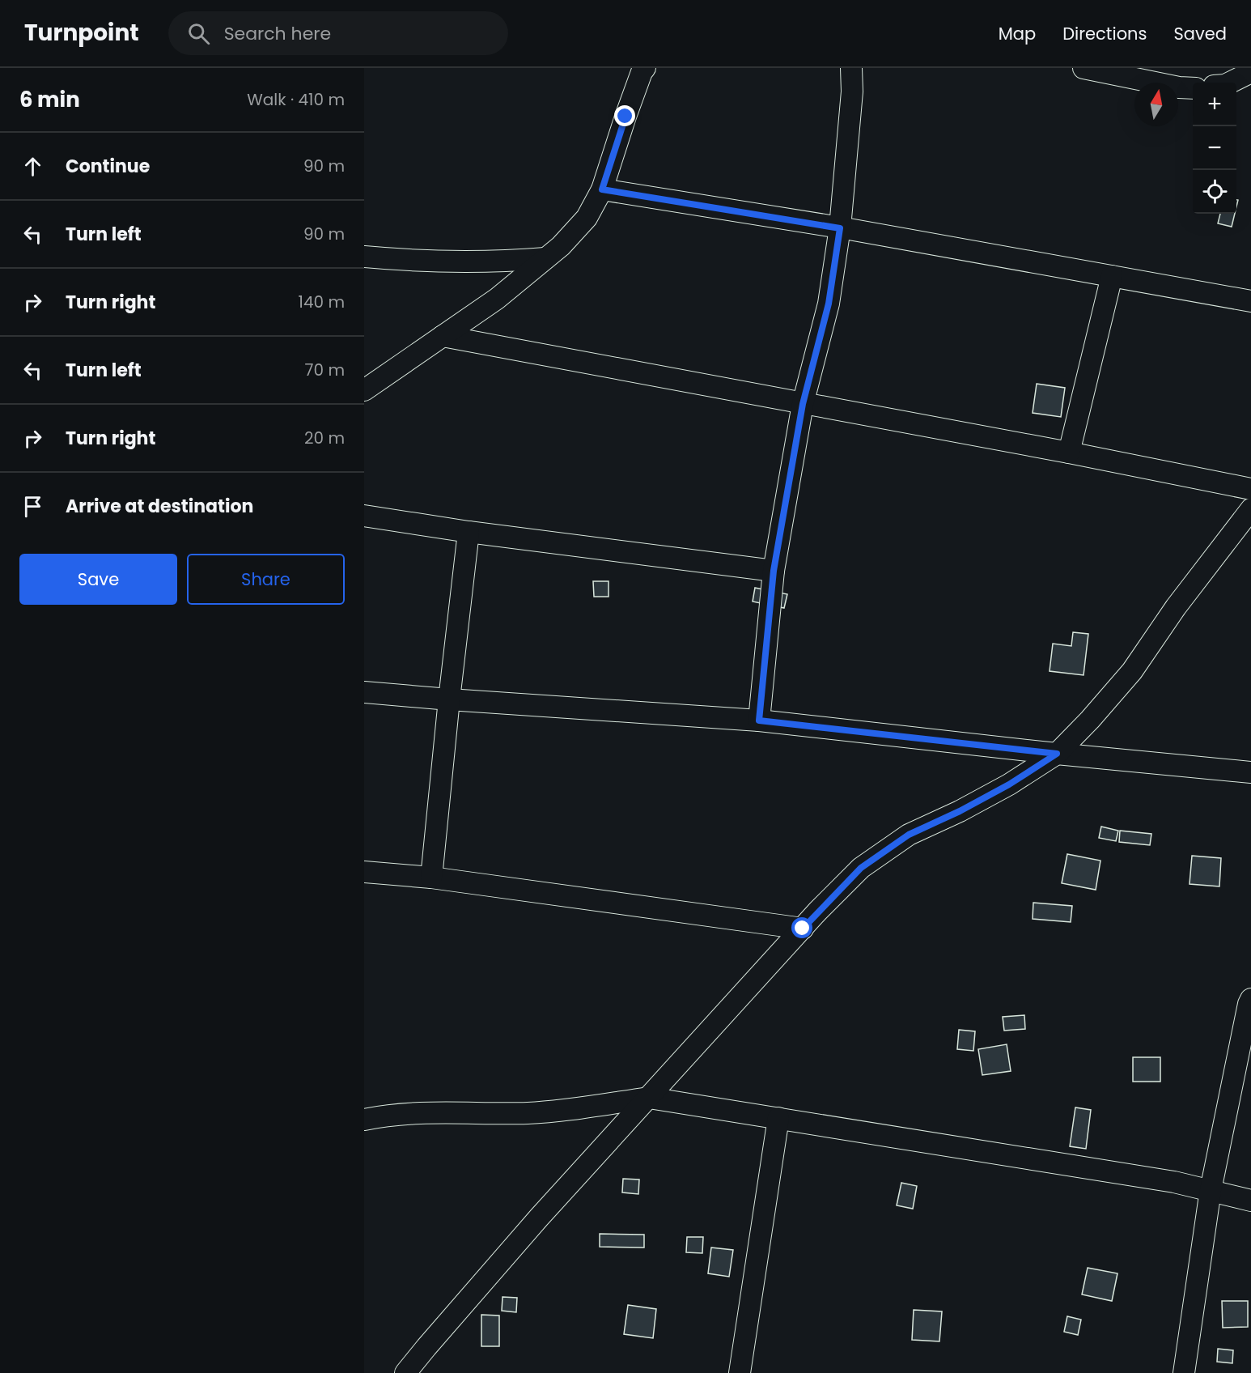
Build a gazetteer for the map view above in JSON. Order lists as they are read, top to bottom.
{
  "north": "top",
  "page": {
    "header": "Turnpoint",
    "search": "Search here",
    "nav": ["Map", "Directions", "Saved"],
    "heading": ["6 min", "Walk · 410 m"],
    "map_buttons": ["+", "−"],
    "list": [
      ["Continue", "90 m"],
      ["Turn left", "90 m"],
      ["Turn right", "140 m"],
      ["Turn left", "70 m"],
      ["Turn right", "20 m"],
      "Arrive at destination"
    ],
    "buttons": ["Save", "Share"]
  }
}
